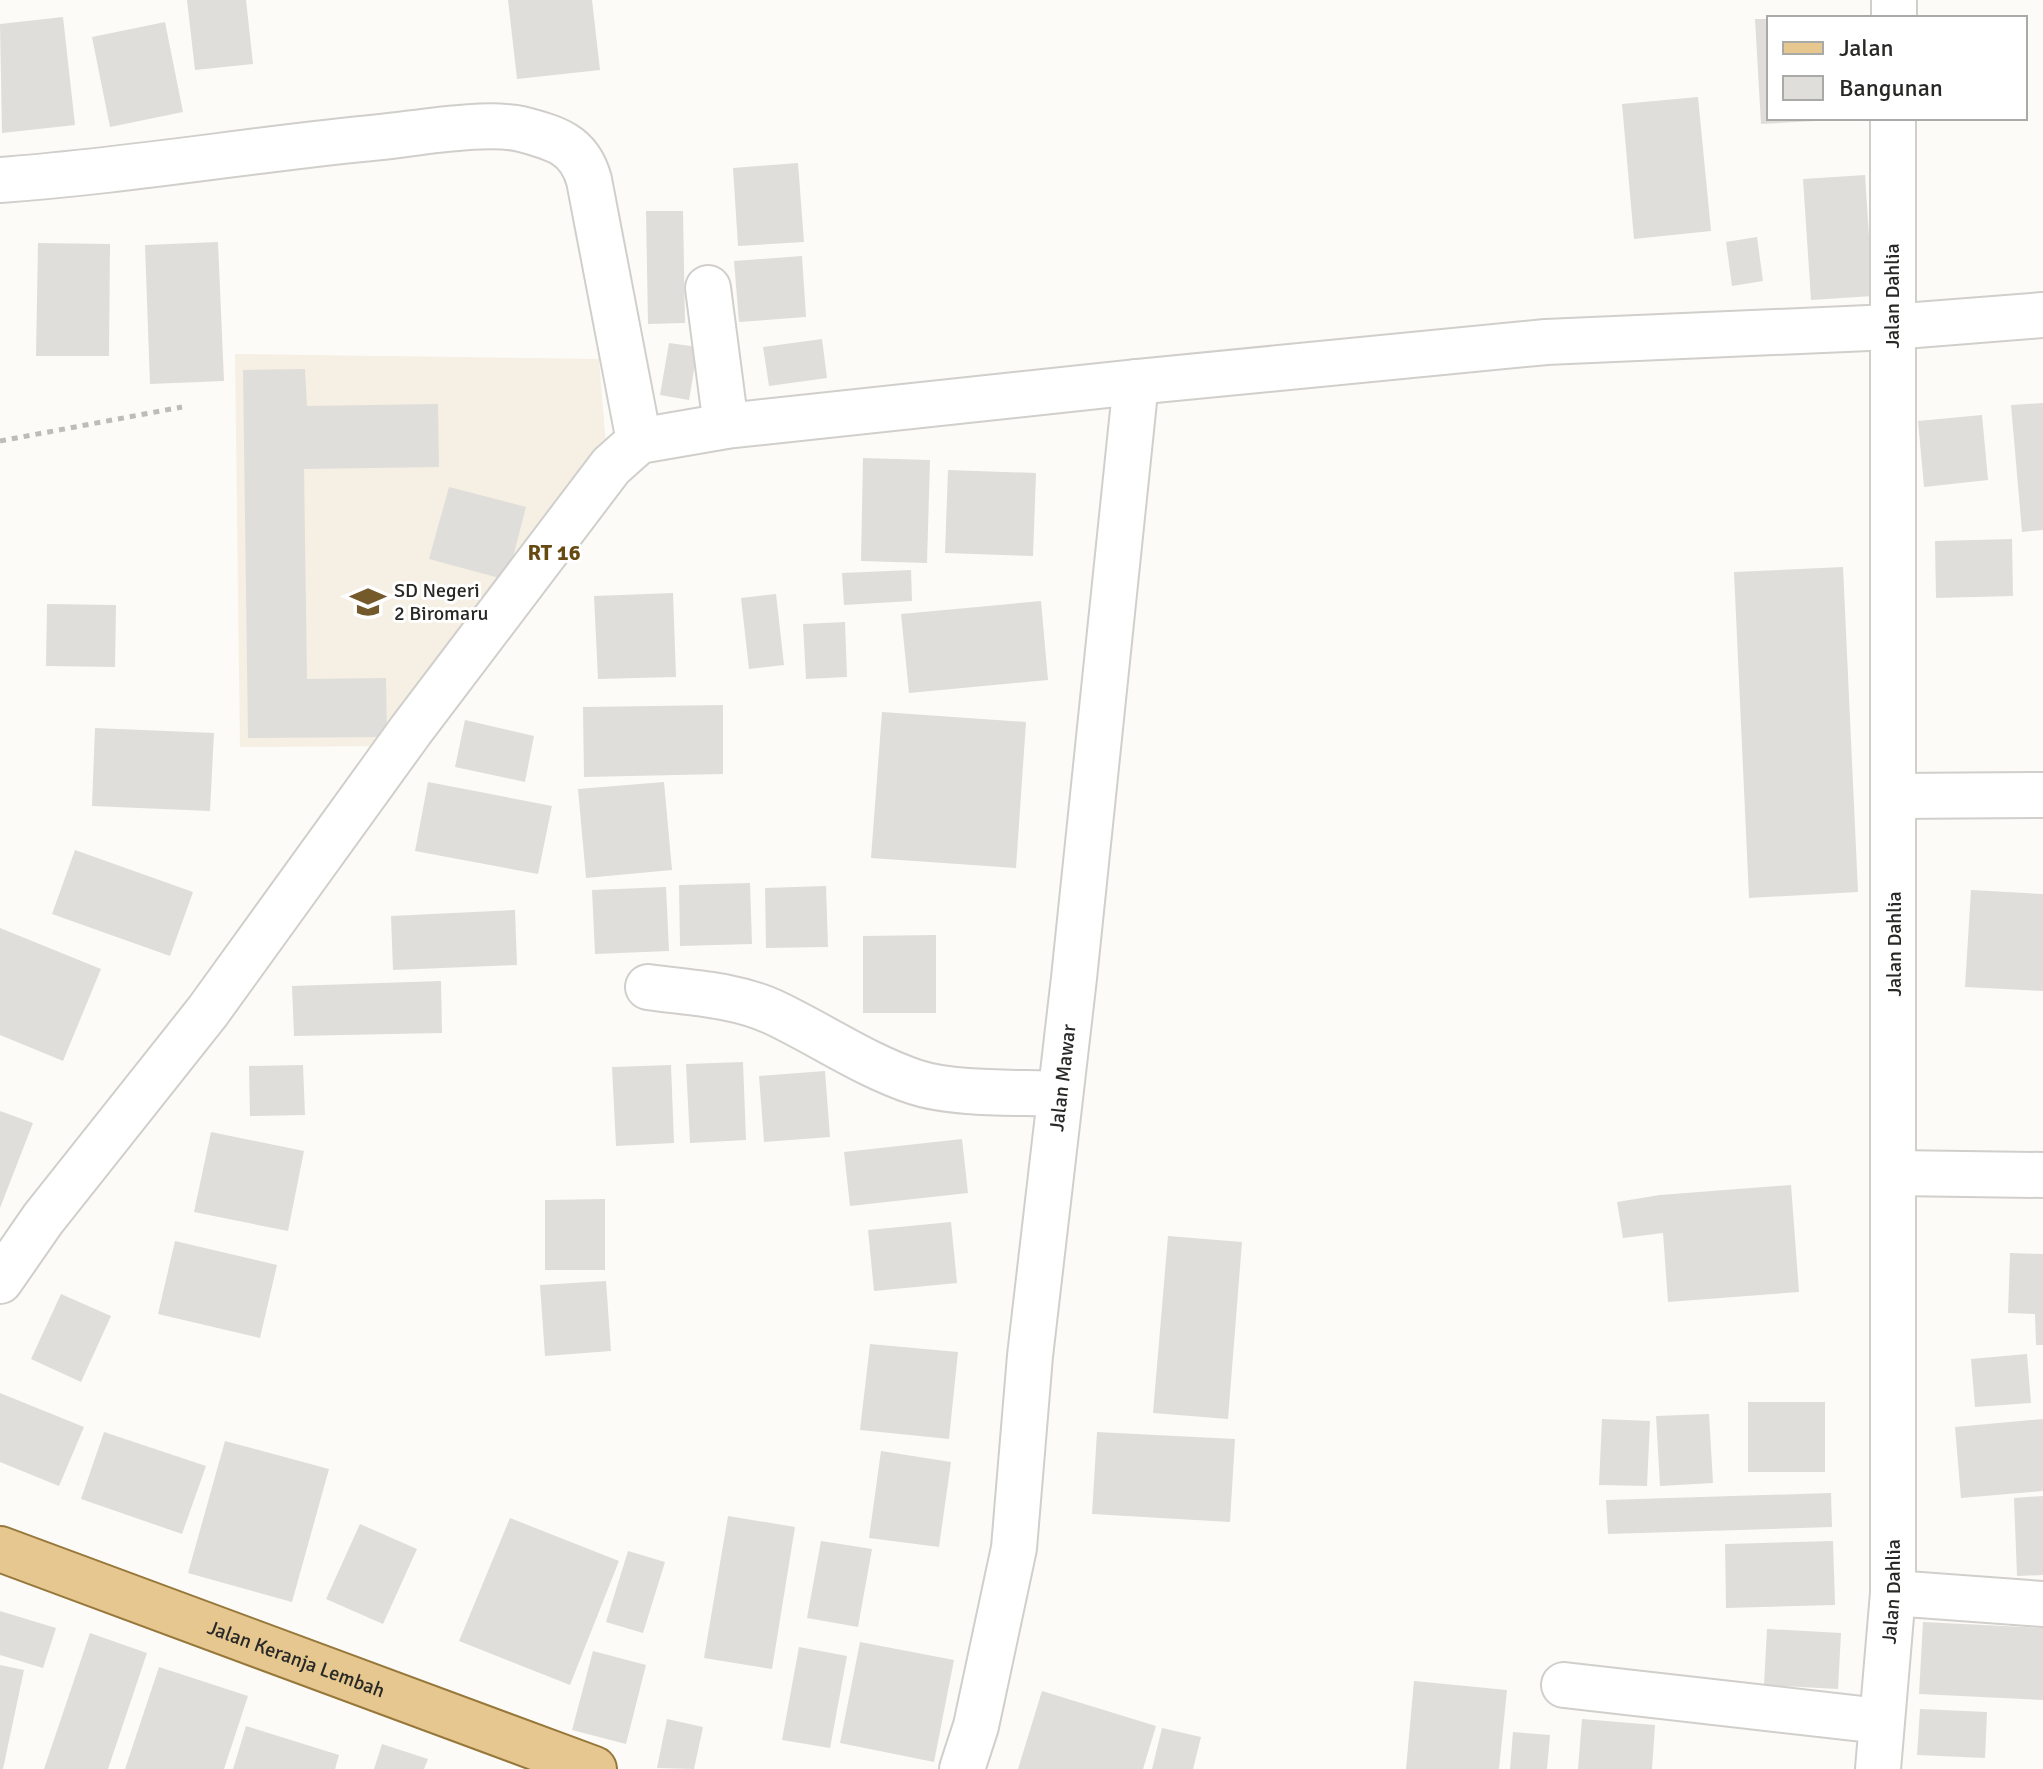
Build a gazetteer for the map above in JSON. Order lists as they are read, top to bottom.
{
  "streets": {
    "main road": ["Jalan Keranja Lembah"],
    "street": ["Jalan Dahlia", "Jalan Mawar"]
  },
  "districts": ["RT 16"],
  "places": {
    "school or university": ["SD Negeri 2 Biromaru"]
  },
  "legend": ["Jalan", "Bangunan"]
}
